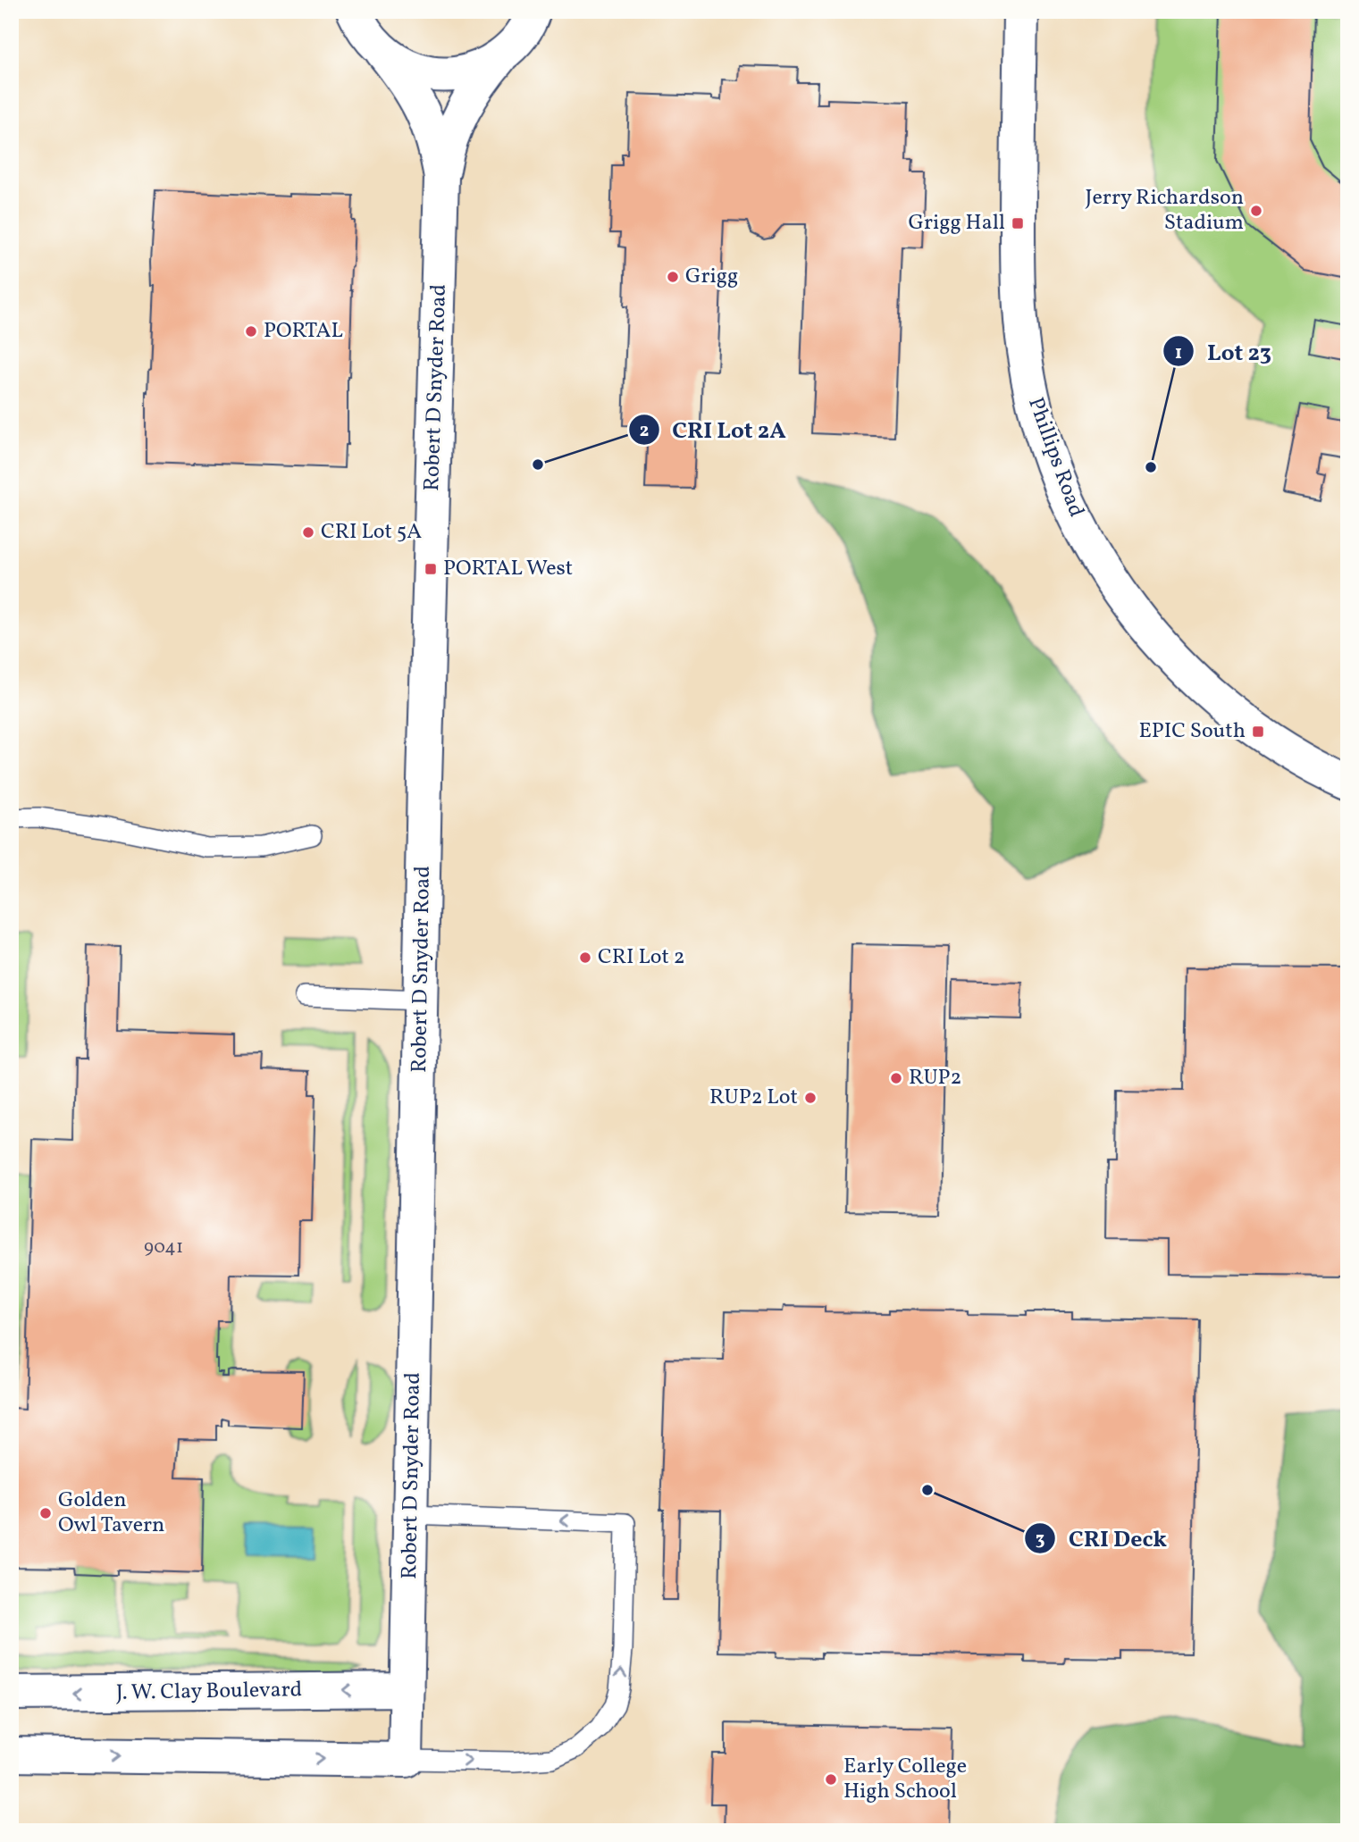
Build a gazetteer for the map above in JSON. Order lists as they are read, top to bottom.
{
  "streets": {
    "street": ["Robert D Snyder Road", "Phillips Road", "J. W. Clay Boulevard"]
  },
  "crossings": [
    ["Robert D Snyder Road", "J. W. Clay Boulevard"]
  ],
  "places": {
    "other": [
      "Jerry Richardson Stadium",
      "Grigg",
      "PORTAL",
      "CRI Lot 2A",
      "Lot 23",
      "CRI Lot 5A",
      "CRI Lot 2",
      "RUP2",
      "RUP2 Lot",
      "CRI Deck",
      "Golden Owl Tavern",
      "Early College High School"
    ],
    "transit": ["Grigg Hall", "PORTAL West", "EPIC South"]
  },
  "house_numbers": ["9041"]
}
